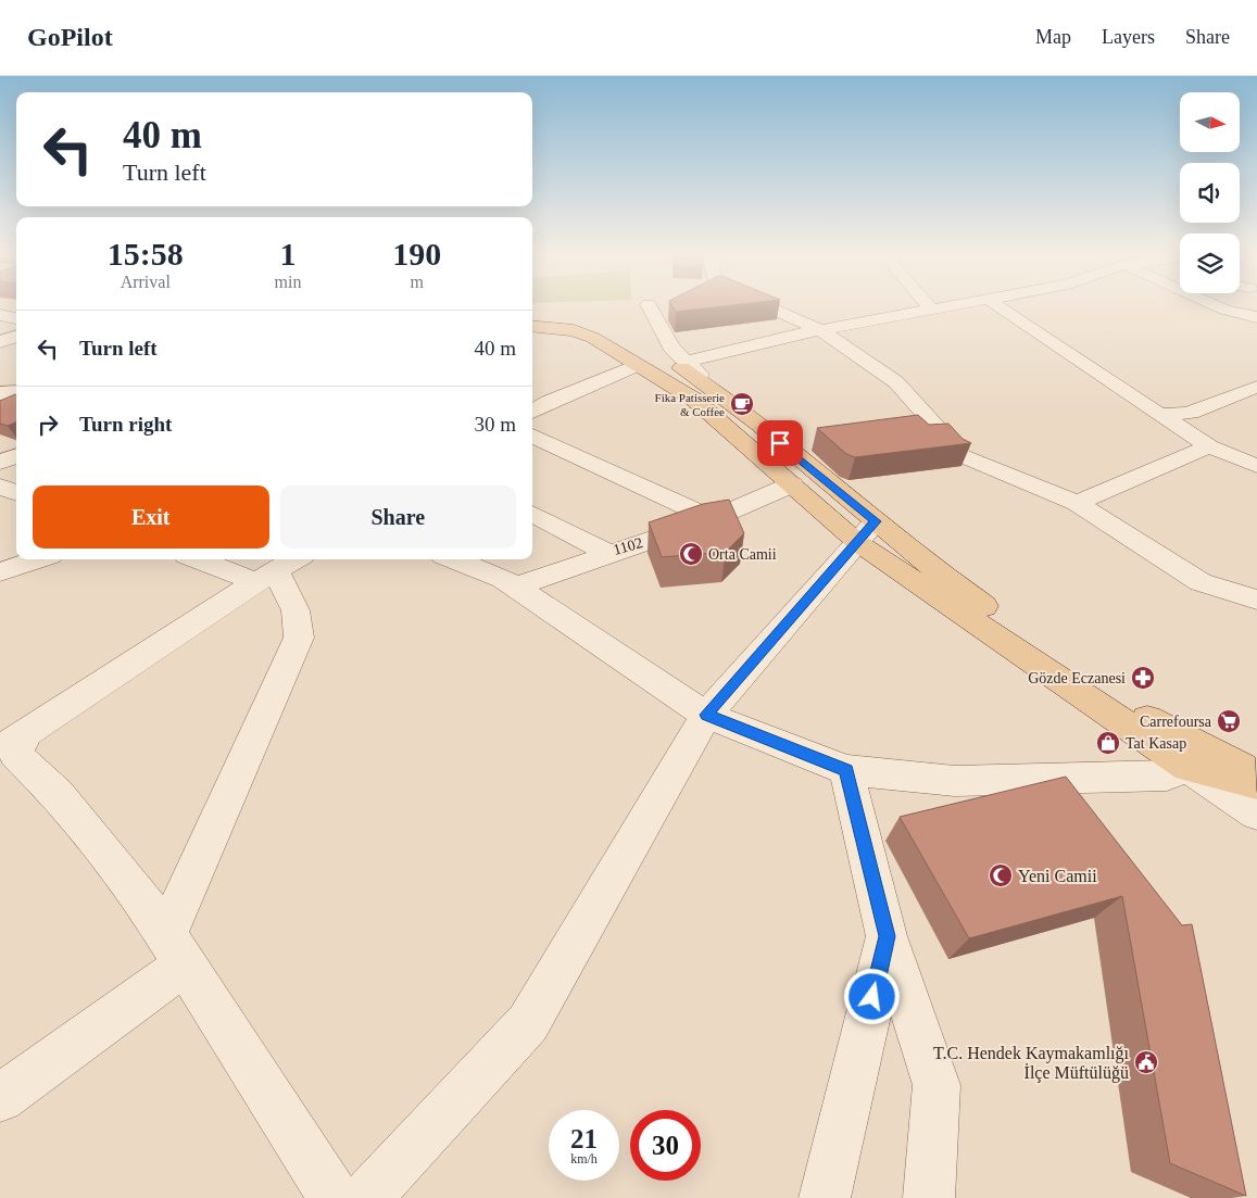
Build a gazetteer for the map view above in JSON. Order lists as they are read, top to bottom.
{
  "streets": {
    "street": ["1102"]
  },
  "places": {
    "cafe": ["Fika Patisserie & Coffee"],
    "mosque": ["Orta Camii", "Yeni Camii"],
    "pharmacy": ["Gözde Eczanesi"],
    "supermarket": ["Carrefoursa"],
    "shop": ["Tat Kasap"],
    "public building": ["T.C. Hendek Kaymakamlığı İlçe Müftülüğü"]
  },
  "north": "right",
  "page": {
    "header": "GoPilot",
    "nav": ["Map", "Layers", "Share"],
    "turn": ["40 m", "Turn left"],
    "eta": [
      "15:58",
      "Arrival",
      "1",
      "min",
      "190",
      "m"
    ],
    "list": [
      {
        "name": "Turn left",
        "value": "40 m"
      },
      {
        "name": "Turn right",
        "value": "30 m"
      }
    ],
    "buttons": ["Exit", "Share"],
    "speed": "21 km/h",
    "limit": "30"
  }
}
